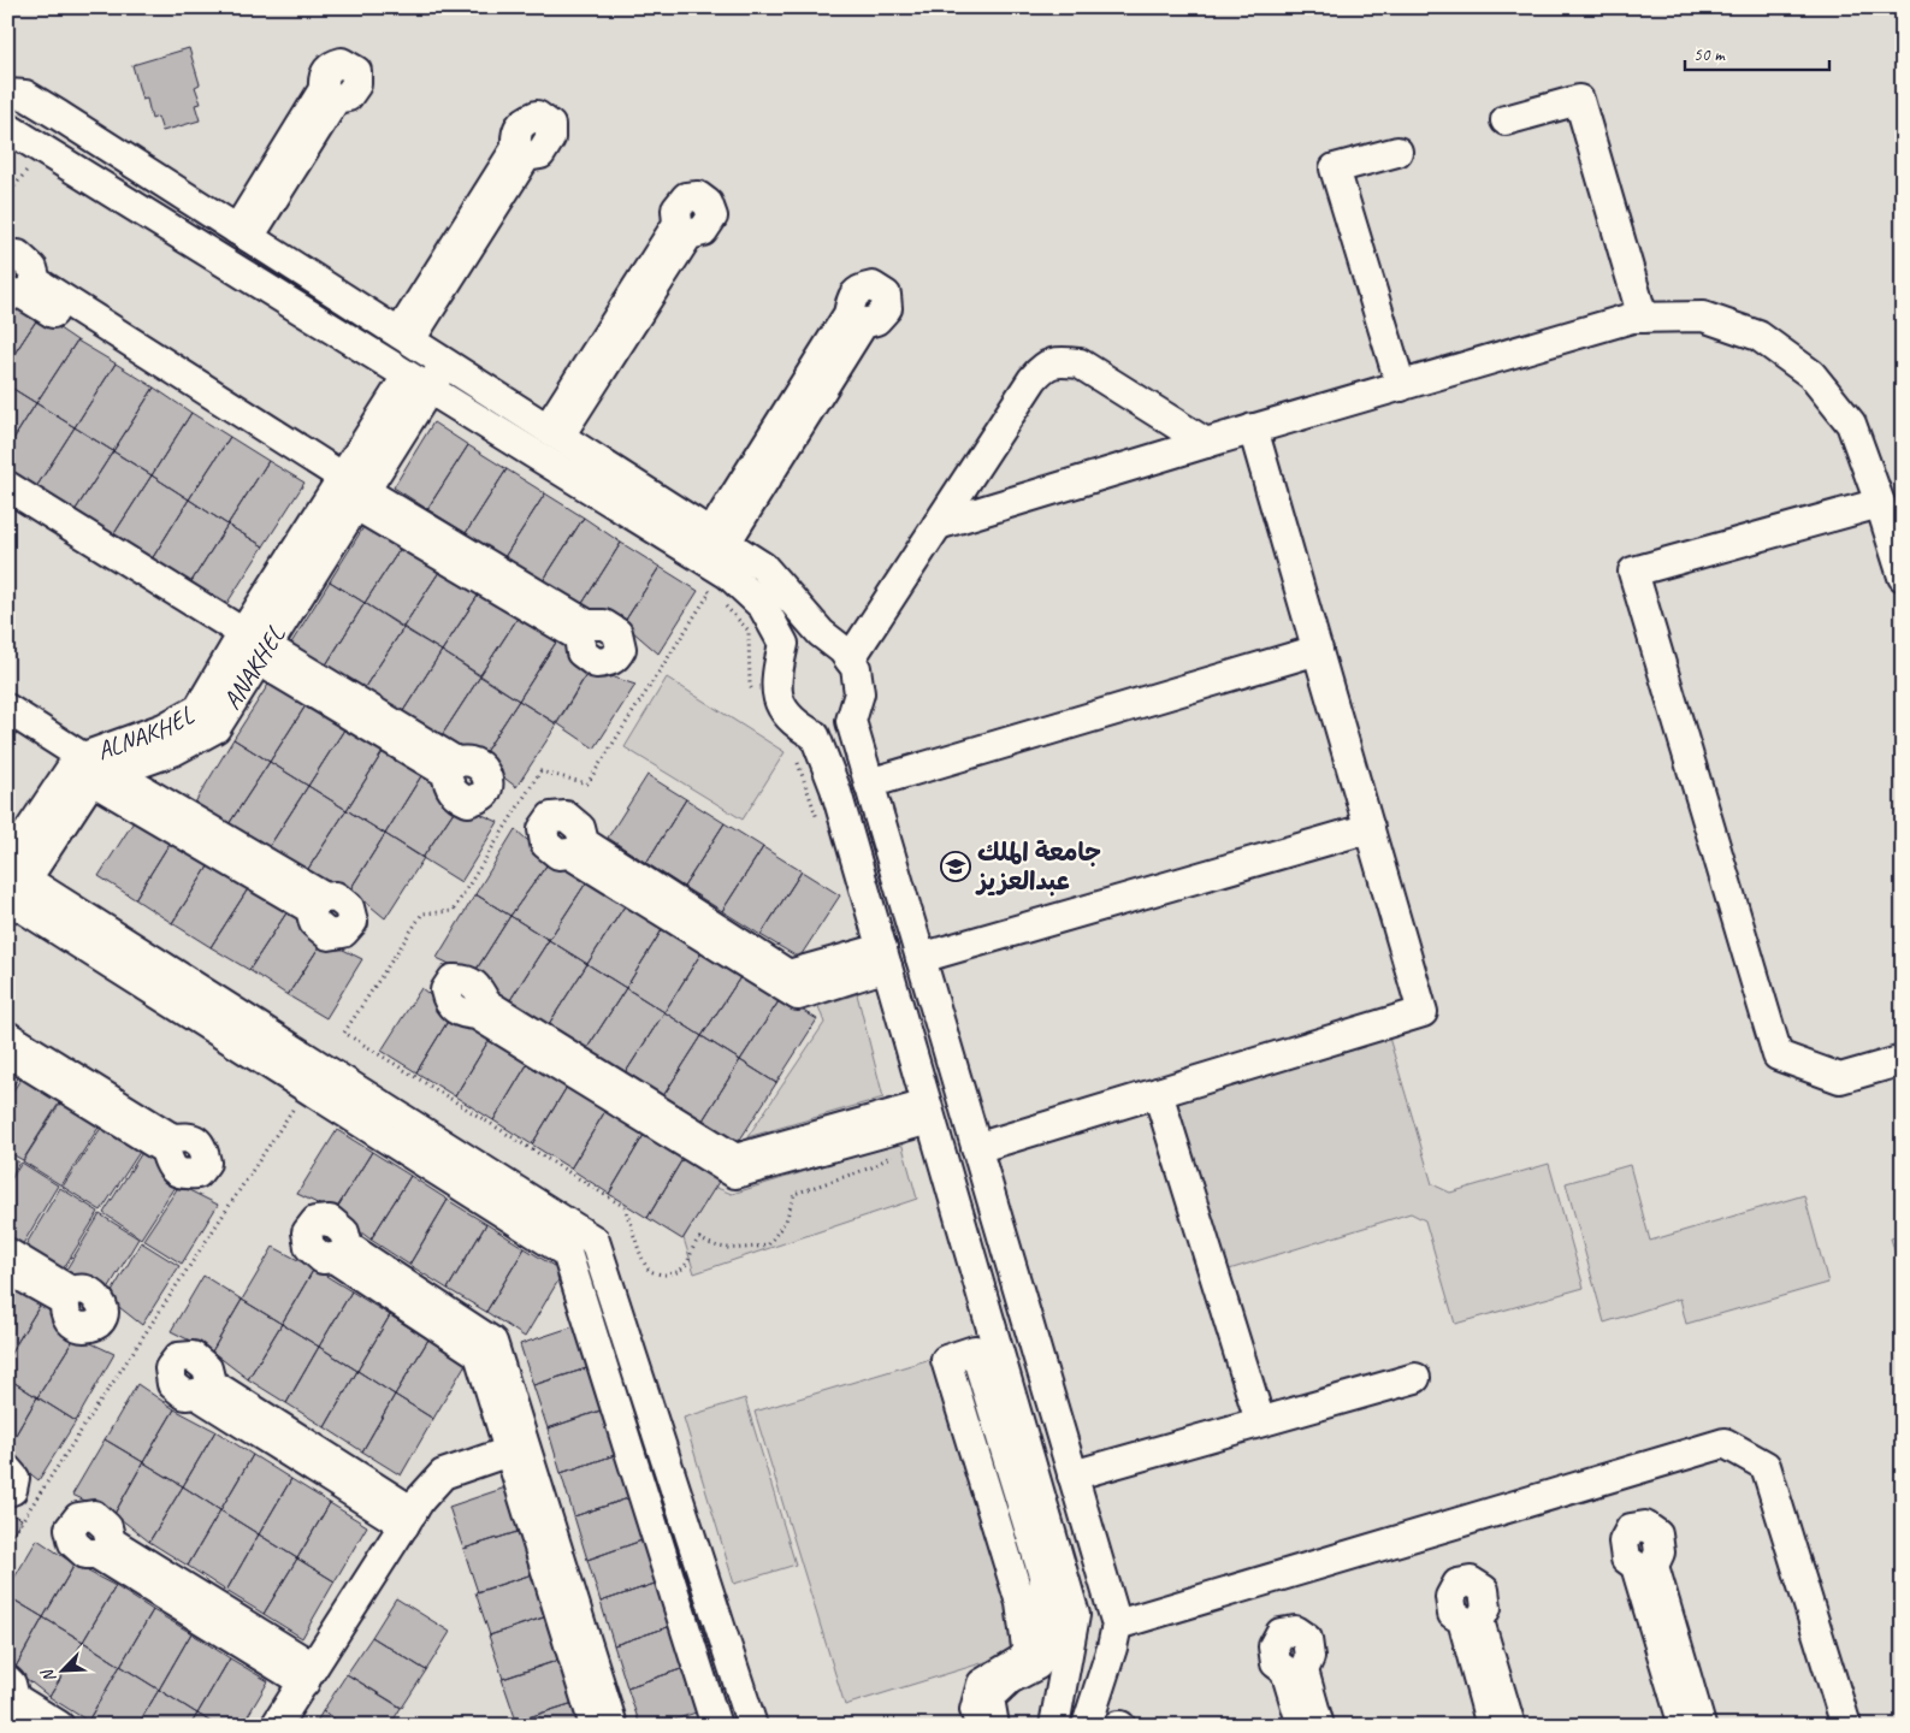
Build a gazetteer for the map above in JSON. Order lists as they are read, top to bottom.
{
  "streets": {
    "street": ["ALNAKHEL"]
  },
  "places": {
    "school or university": ["جامعة الملك عبدالعزيز"]
  },
  "scale_bar": "50 m",
  "north": "bottom left"
}
